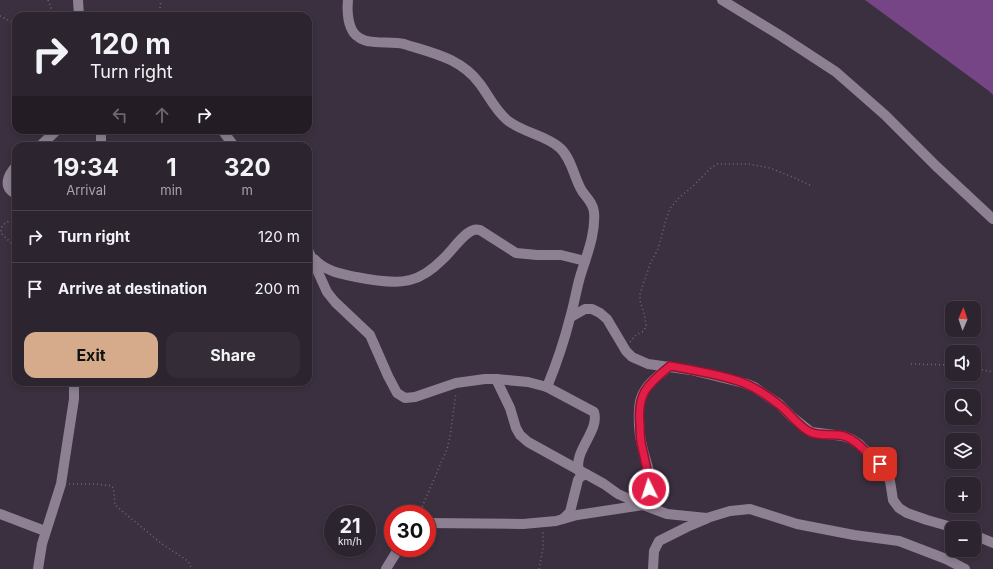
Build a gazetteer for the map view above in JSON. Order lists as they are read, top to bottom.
{
  "north": "top",
  "page": {
    "turn": ["120 m", "Turn right"],
    "eta": [
      "19:34",
      "Arrival",
      "1",
      "min",
      "320",
      "m"
    ],
    "list": [
      {
        "name": "Turn right",
        "value": "120 m"
      },
      {
        "name": "Arrive at destination",
        "value": "200 m"
      }
    ],
    "map_buttons": ["+", "−"],
    "buttons": ["Exit", "Share"],
    "speed": "21 km/h",
    "limit": "30"
  }
}
